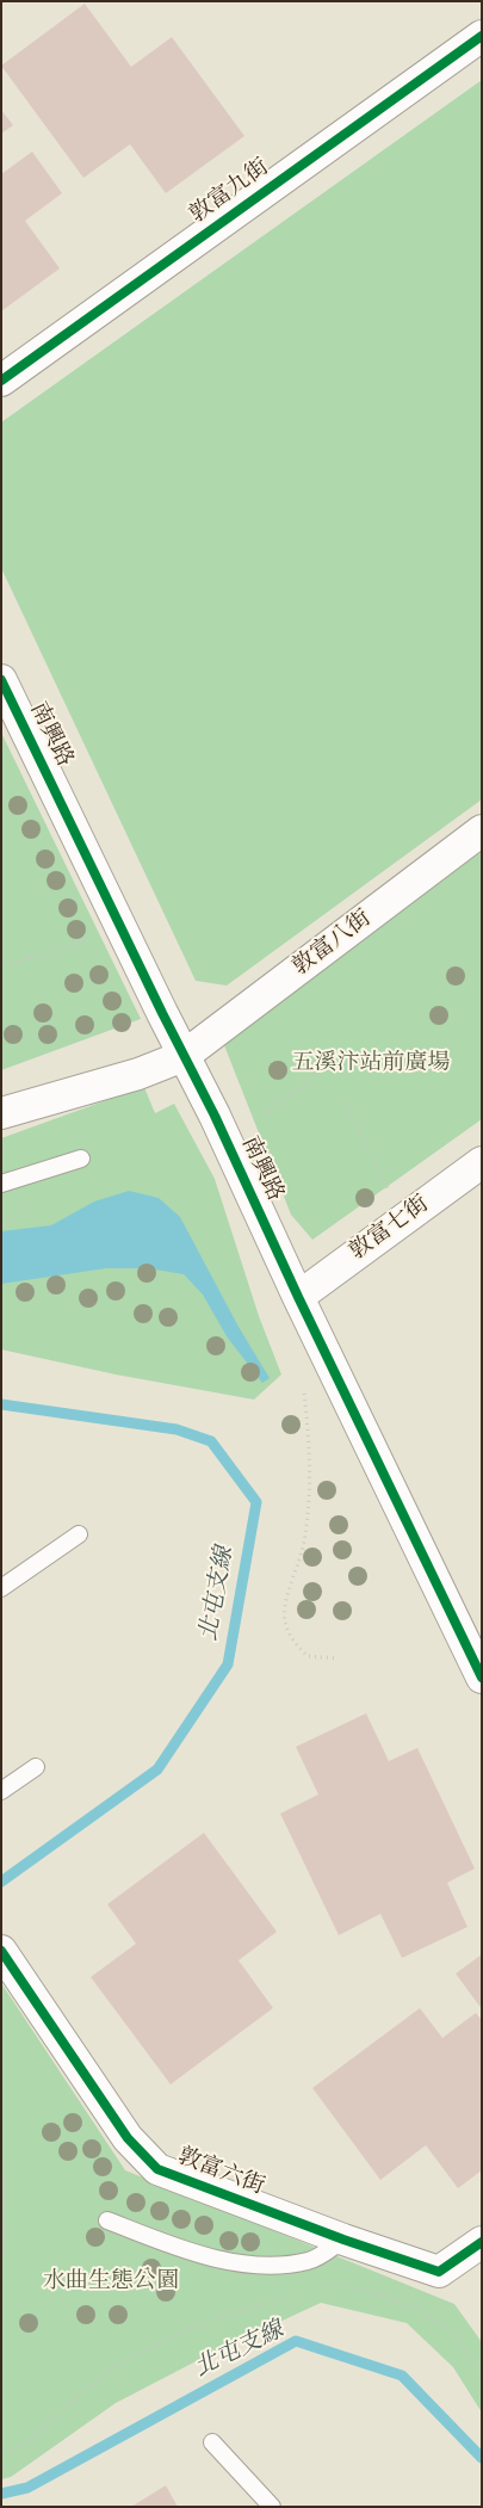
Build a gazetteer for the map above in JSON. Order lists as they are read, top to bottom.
{
  "streets": {
    "street": [
      "敦富九街",
      "南興路",
      "敦富八街",
      "敦富七街",
      "敦富六街"
    ]
  },
  "crossings": [
    ["南興路", "敦富八街"],
    ["南興路", "敦富七街"]
  ],
  "water": ["北屯支線"],
  "parks": ["五溪汴站前廣場", "水曲生態公園"]
}
